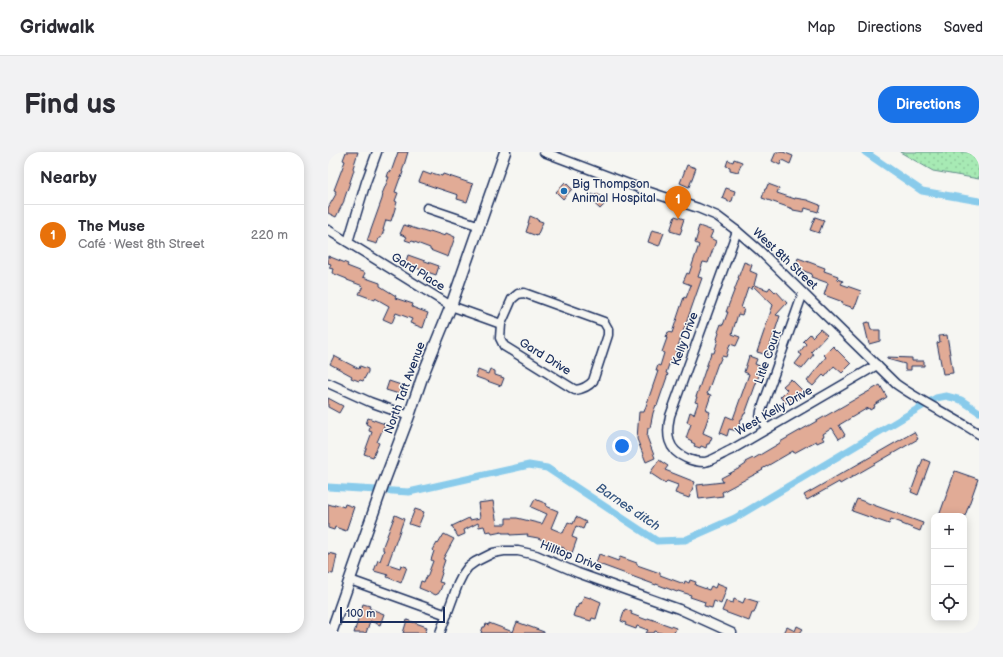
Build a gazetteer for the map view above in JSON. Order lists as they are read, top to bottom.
{
  "streets": {
    "main road": ["North Taft Avenue"],
    "street": [
      "West 8th Street",
      "Gard Place",
      "Kelly Drive",
      "Gard Drive",
      "Litle Court",
      "West Kelly Drive",
      "Hilltop Drive"
    ]
  },
  "crossings": [
    ["West 8th Street", "Kelly Drive"],
    ["West 8th Street", "Litle Court"],
    ["West 8th Street", "West Kelly Drive"],
    ["Gard Place", "Gard Drive"],
    ["Gard Place", "North Taft Avenue"],
    ["Kelly Drive", "West Kelly Drive"],
    ["Litle Court", "West Kelly Drive"]
  ],
  "water": ["Barnes ditch"],
  "places": ["Big Thompson Animal Hospital"],
  "scale_bar": "100 m",
  "page": {
    "header": "Gridwalk",
    "nav": ["Map", "Directions", "Saved"],
    "buttons": "Directions",
    "title": "Find us",
    "heading": "Nearby",
    "pins": "1",
    "list": [
      {
        "mark": "1",
        "name": "The Muse",
        "note": "Café · West 8th Street",
        "value": "220 m"
      }
    ],
    "map_buttons": ["+", "−"],
    "scale": "100 m"
  }
}
